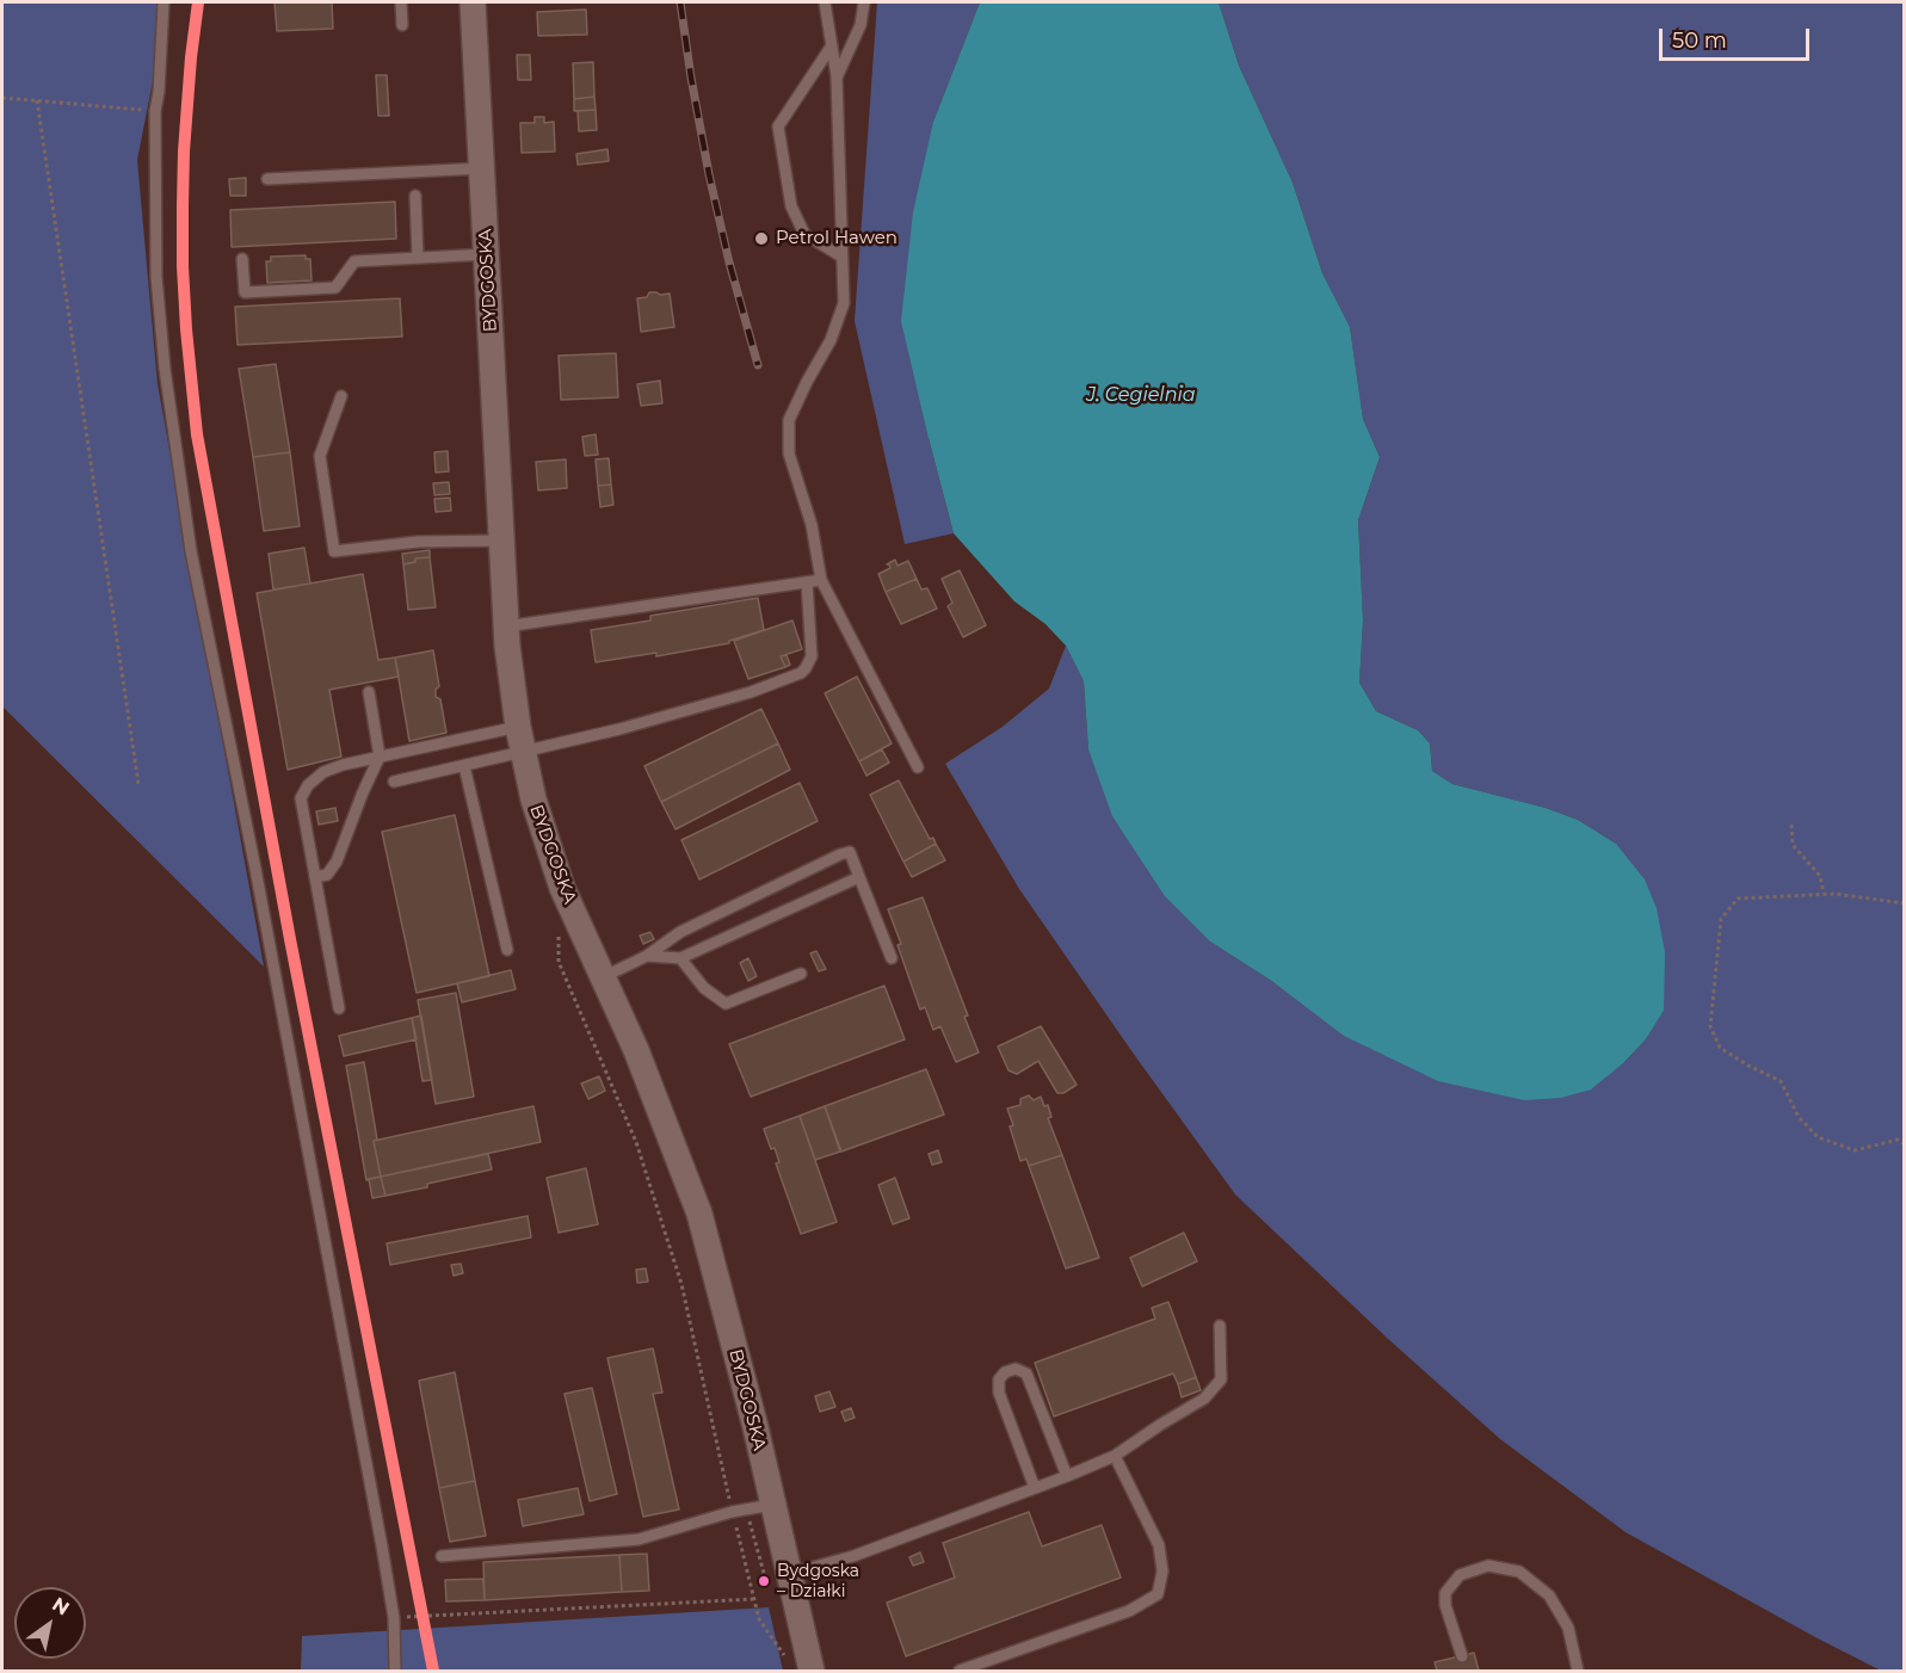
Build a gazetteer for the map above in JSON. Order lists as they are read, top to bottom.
{
  "streets": {
    "street": ["BYDGOSKA"]
  },
  "water": ["J. Cegielnia"],
  "places": ["Petrol Hawen", "Bydgoska – Działki"],
  "scale_bar": "50 m",
  "north": "top right"
}
